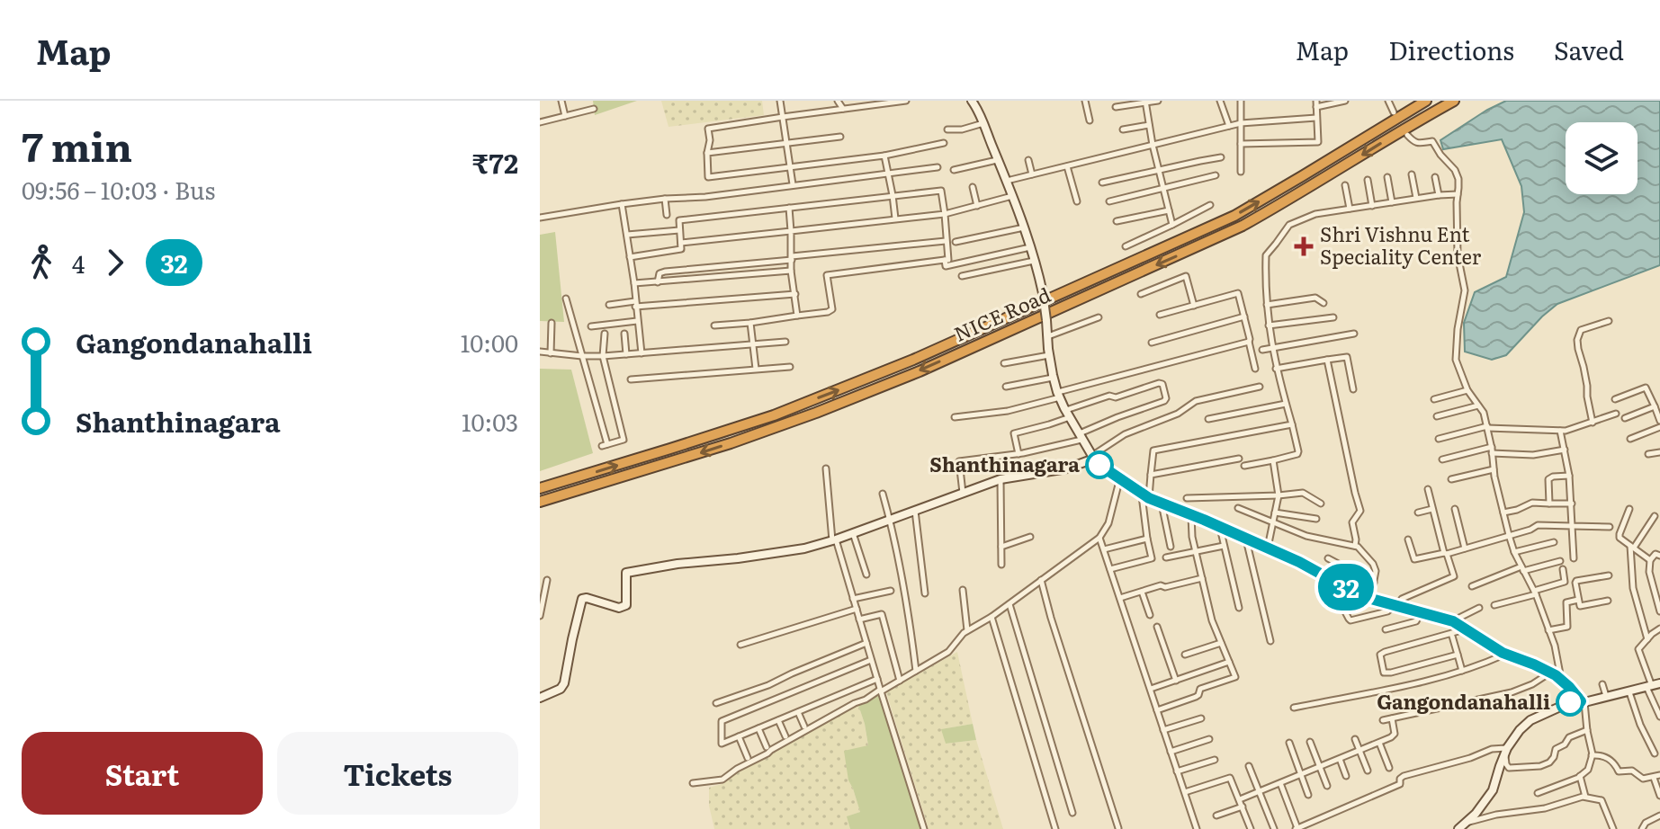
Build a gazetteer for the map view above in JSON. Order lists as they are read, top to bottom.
{
  "streets": {
    "highway": ["NICE Road"]
  },
  "places": {
    "health": ["Shri Vishnu Ent Speciality Center"],
    "other": ["Shanthinagara", "Gangondanahalli"]
  },
  "lines": ["bus line 32"],
  "page": {
    "header": "Map",
    "nav": ["Map", "Directions", "Saved"],
    "heading": ["7 min", "09:56 – 10:03 · Bus", "₹72"],
    "on_map": "32",
    "legs": ["4", "32"],
    "list": [
      {
        "name": "Gangondanahalli",
        "value": "10:00"
      },
      {
        "name": "Shanthinagara",
        "value": "10:03"
      }
    ],
    "buttons": ["Start", "Tickets"]
  }
}
